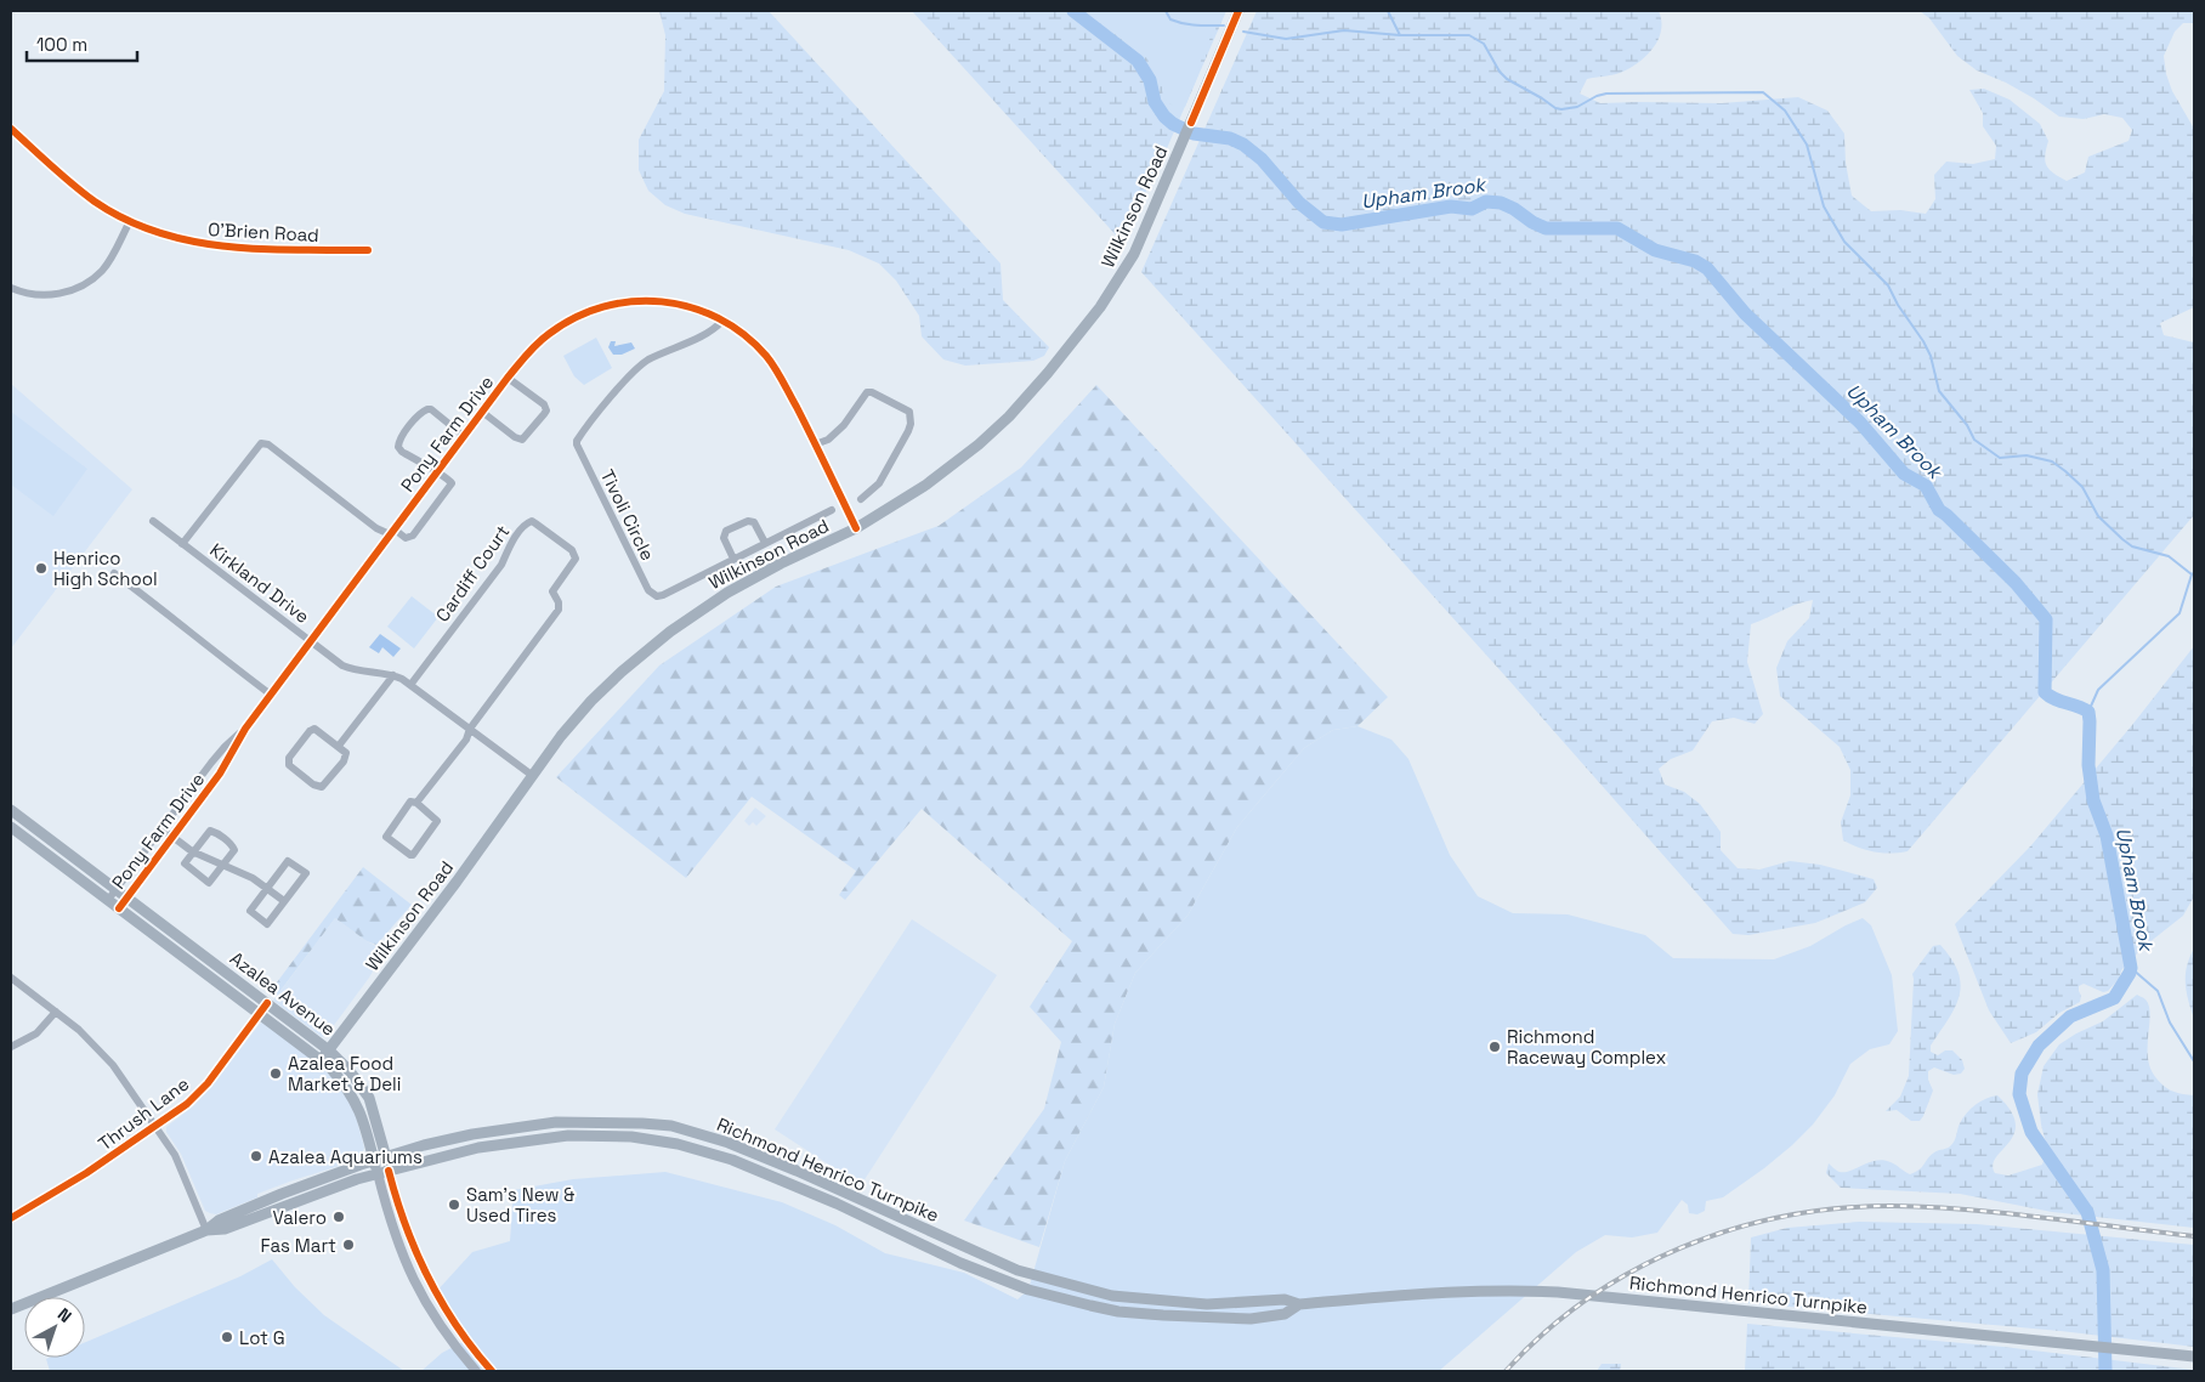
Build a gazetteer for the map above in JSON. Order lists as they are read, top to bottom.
{
  "streets": {
    "main road": ["Wilkinson Road", "Azalea Avenue", "Richmond Henrico Turnpike"],
    "street": [
      "O'Brien Road",
      "Pony Farm Drive",
      "Tivoli Circle",
      "Cardiff Court",
      "Kirkland Drive",
      "Thrush Lane"
    ]
  },
  "crossings": [
    ["Wilkinson Road", "Pony Farm Drive"],
    ["Wilkinson Road", "Kirkland Drive"],
    ["Wilkinson Road", "Azalea Avenue"],
    ["Pony Farm Drive", "Tivoli Circle"],
    ["Pony Farm Drive", "Kirkland Drive"],
    ["Pony Farm Drive", "Azalea Avenue"],
    ["Cardiff Court", "Kirkland Drive"],
    ["Azalea Avenue", "Thrush Lane"],
    ["Azalea Avenue", "Richmond Henrico Turnpike"]
  ],
  "water": ["Upham Brook"],
  "places": [
    "Henrico High School",
    "Richmond Raceway Complex",
    "Azalea Food Market & Deli",
    "Azalea Aquariums",
    "Sam's New & Used Tires",
    "Valero",
    "Fas Mart",
    "Lot G"
  ],
  "scale_bar": "100 m",
  "north": "top right"
}
